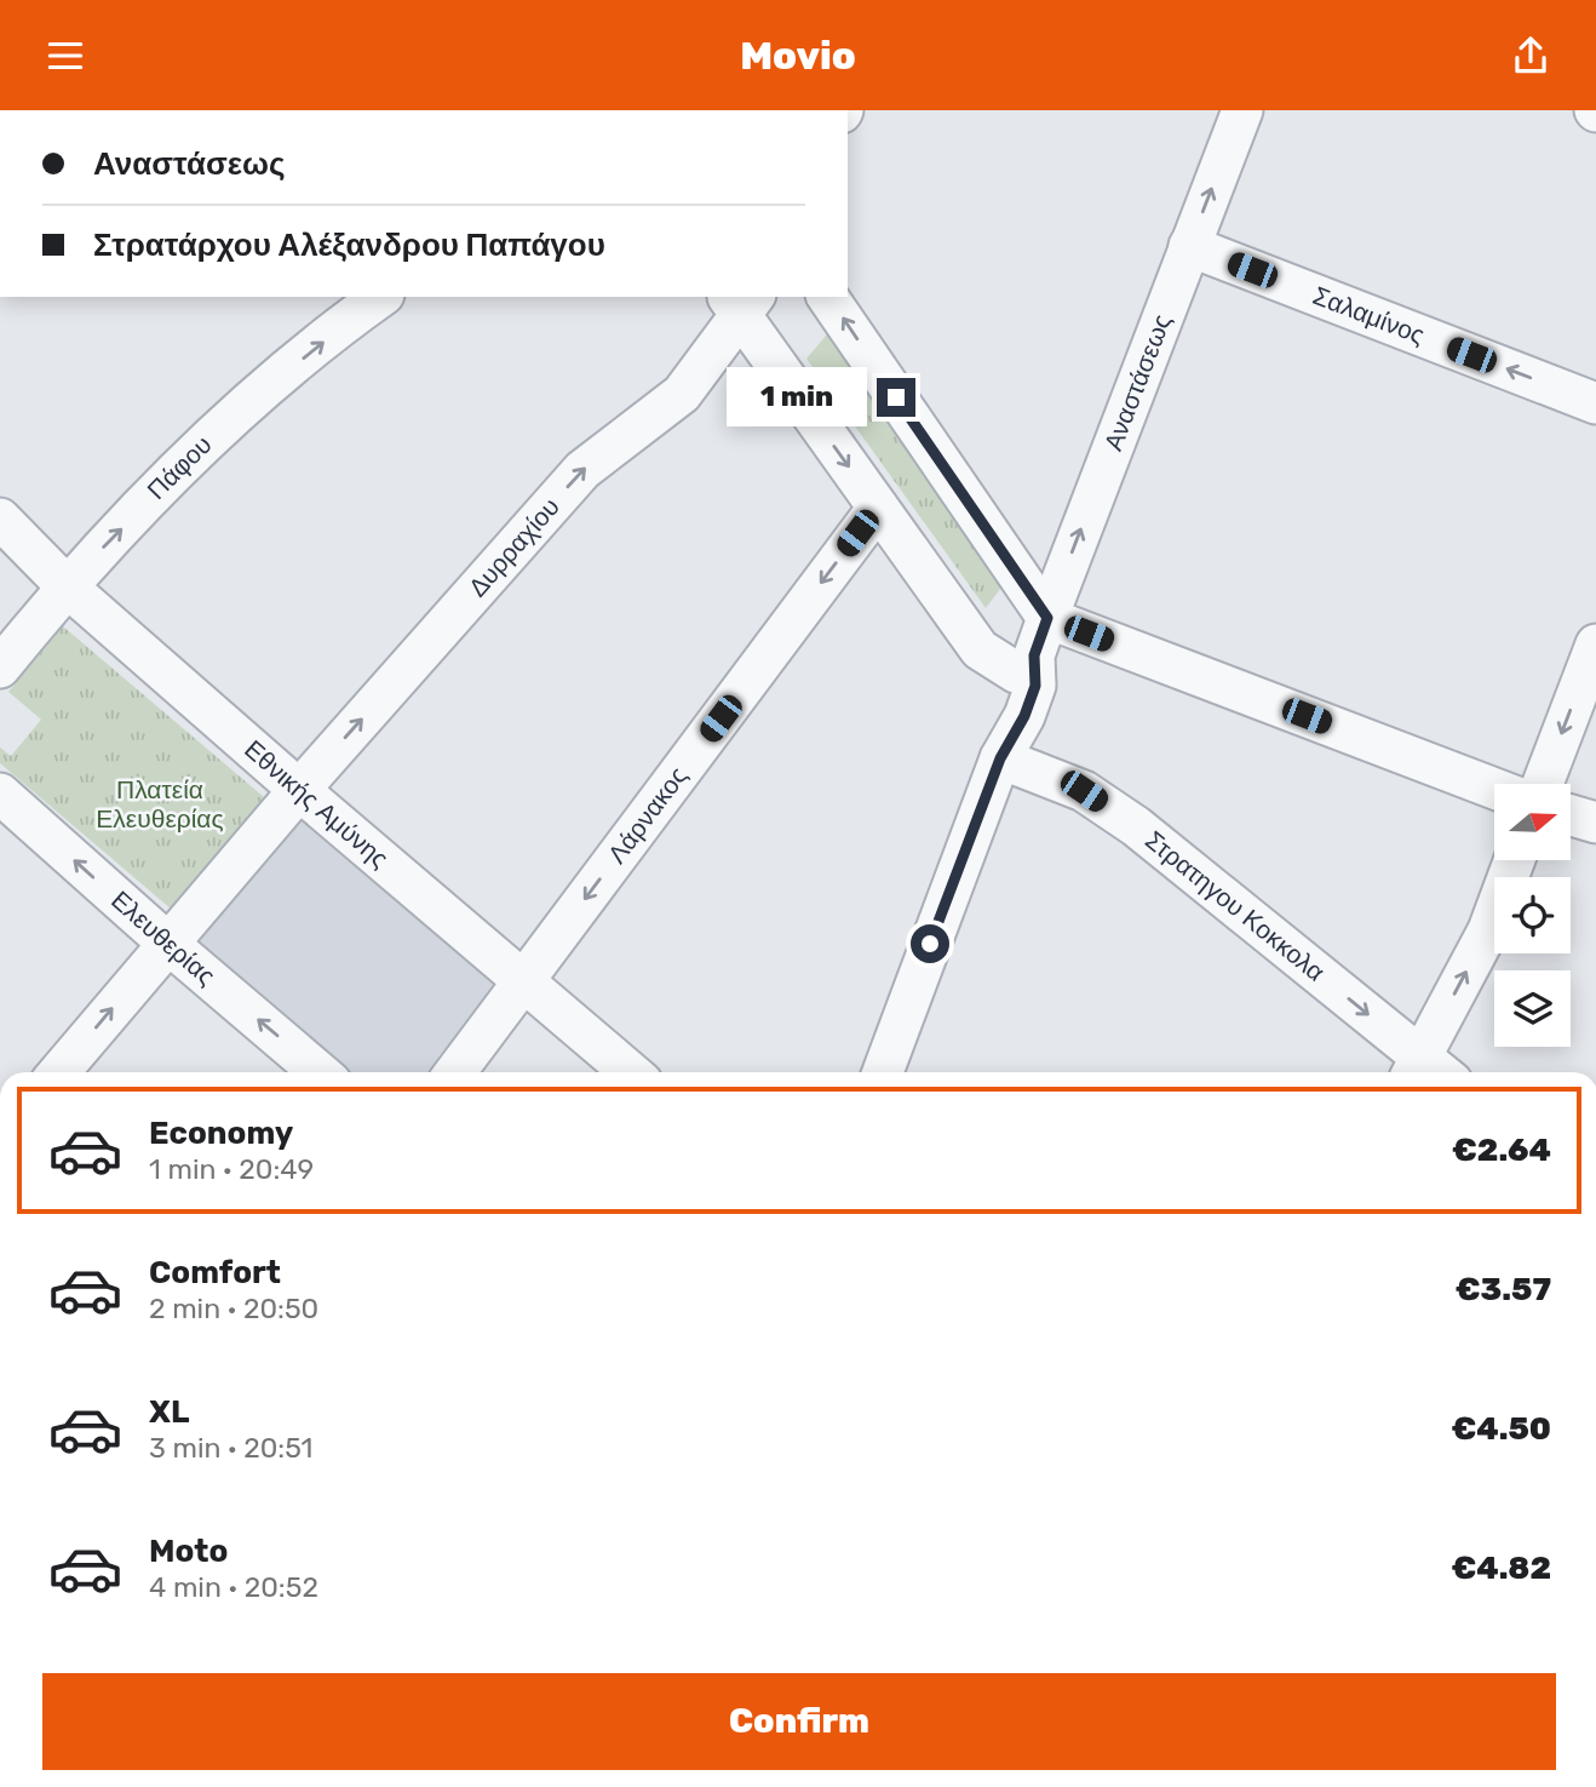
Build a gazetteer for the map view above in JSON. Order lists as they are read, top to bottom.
{
  "streets": {
    "street": [
      "Σαλαμίνος",
      "Αναστάσεως",
      "Πάφου",
      "Δυρραχίου",
      "Εθνικής Αμύνης",
      "Λάρνακος",
      "Στρατηγου Κοκκολα",
      "Ελευθερίας"
    ]
  },
  "crossings": [
    ["Σαλαμίνος", "Αναστάσεως"],
    ["Αναστάσεως", "Στρατηγου Κοκκολα"],
    ["Πάφου", "Εθνικής Αμύνης"],
    ["Δυρραχίου", "Εθνικής Αμύνης"],
    ["Δυρραχίου", "Ελευθερίας"],
    ["Εθνικής Αμύνης", "Λάρνακος"]
  ],
  "one_way": [
    "Σαλαμίνος",
    "Αναστάσεως",
    "Πάφου",
    "Δυρραχίου",
    "Λάρνακος",
    "Ελευθερίας"
  ],
  "parks": ["Πλατεία Ελευθερίας"],
  "north": "right",
  "page": {
    "header": "Movio",
    "banner": ["Αναστάσεως", "Στρατάρχου Αλέξανδρου Παπάγου"],
    "bubble": "1 min",
    "list": [
      {
        "name": "Economy",
        "note": "1 min · 20:49",
        "value": "€2.64"
      },
      {
        "name": "Comfort",
        "note": "2 min · 20:50",
        "value": "€3.57"
      },
      {
        "name": "XL",
        "note": "3 min · 20:51",
        "value": "€4.50"
      },
      {
        "name": "Moto",
        "note": "4 min · 20:52",
        "value": "€4.82"
      }
    ],
    "buttons": "Confirm"
  }
}
